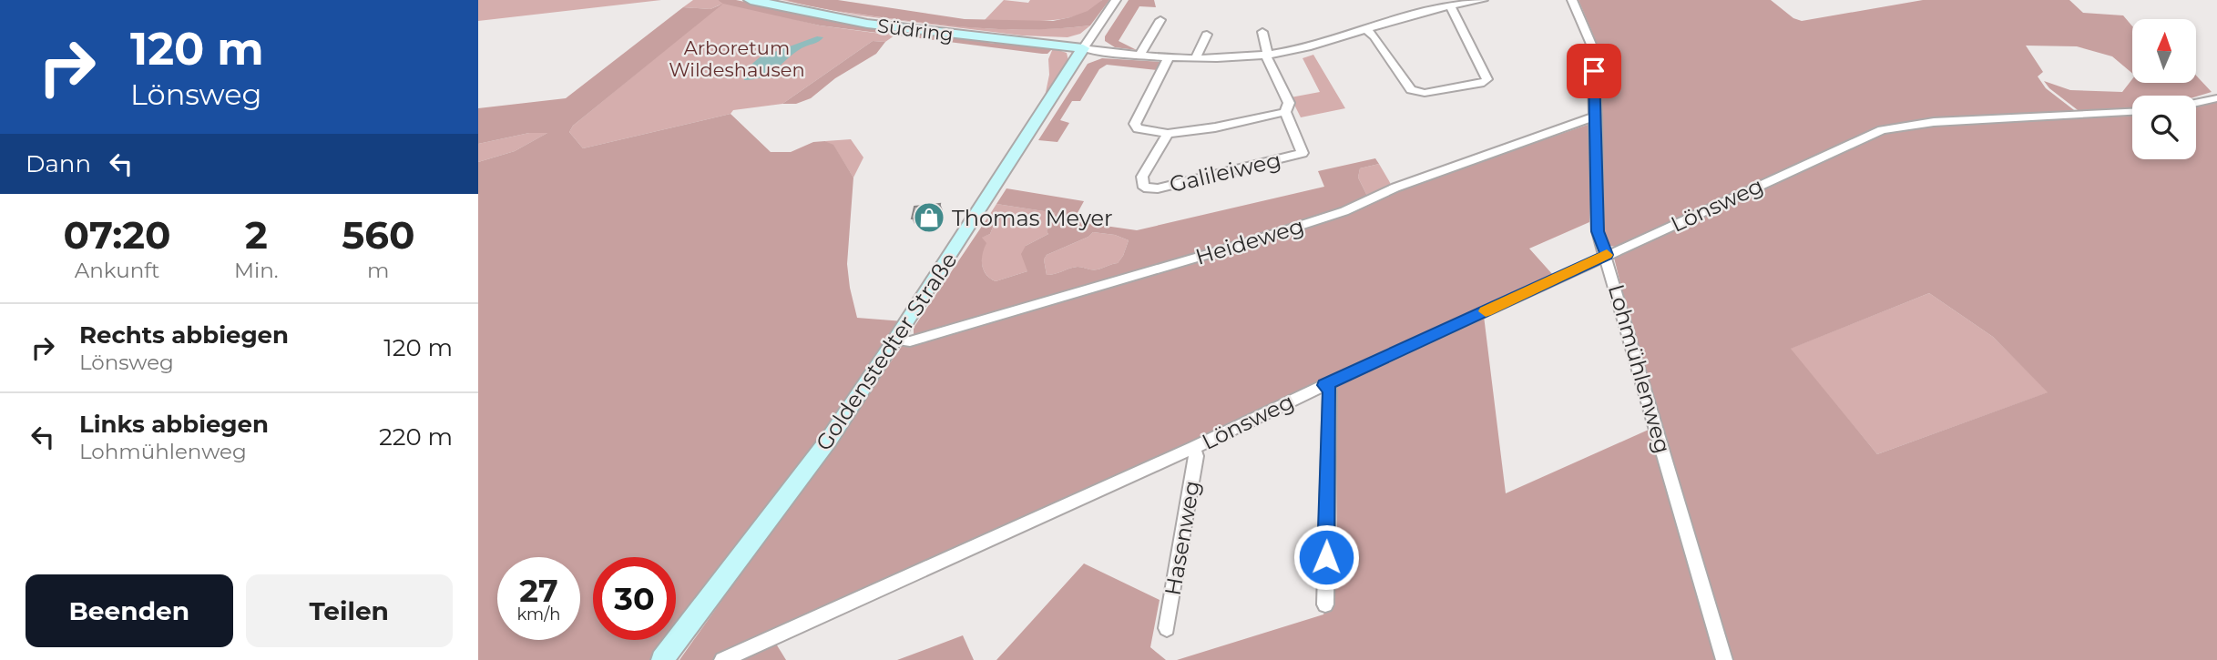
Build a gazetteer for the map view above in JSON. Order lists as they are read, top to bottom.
{
  "streets": {
    "main road": ["Südring", "Goldenstedter Straße"],
    "street": [
      "Galileiweg",
      "Lönsweg",
      "Heideweg",
      "Lohmühlenweg",
      "Hasenweg"
    ]
  },
  "crossings": [
    ["Südring", "Goldenstedter Straße"],
    ["Lönsweg", "Lohmühlenweg"],
    ["Lönsweg", "Hasenweg"],
    ["Heideweg", "Goldenstedter Straße"],
    ["Heideweg", "Lohmühlenweg"]
  ],
  "parks": ["Arboretum Wildeshausen"],
  "places": {
    "shop": ["Thomas Meyer"]
  },
  "north": "top",
  "page": {
    "turn": ["120 m", "Lönsweg"],
    "then": "Dann",
    "eta": [
      "07:20",
      "Ankunft",
      "2",
      "Min.",
      "560",
      "m"
    ],
    "list": [
      {
        "name": "Rechts abbiegen",
        "note": "Lönsweg",
        "value": "120 m"
      },
      {
        "name": "Links abbiegen",
        "note": "Lohmühlenweg",
        "value": "220 m"
      }
    ],
    "speed": "27 km/h",
    "limit": "30",
    "buttons": ["Beenden", "Teilen"]
  }
}
